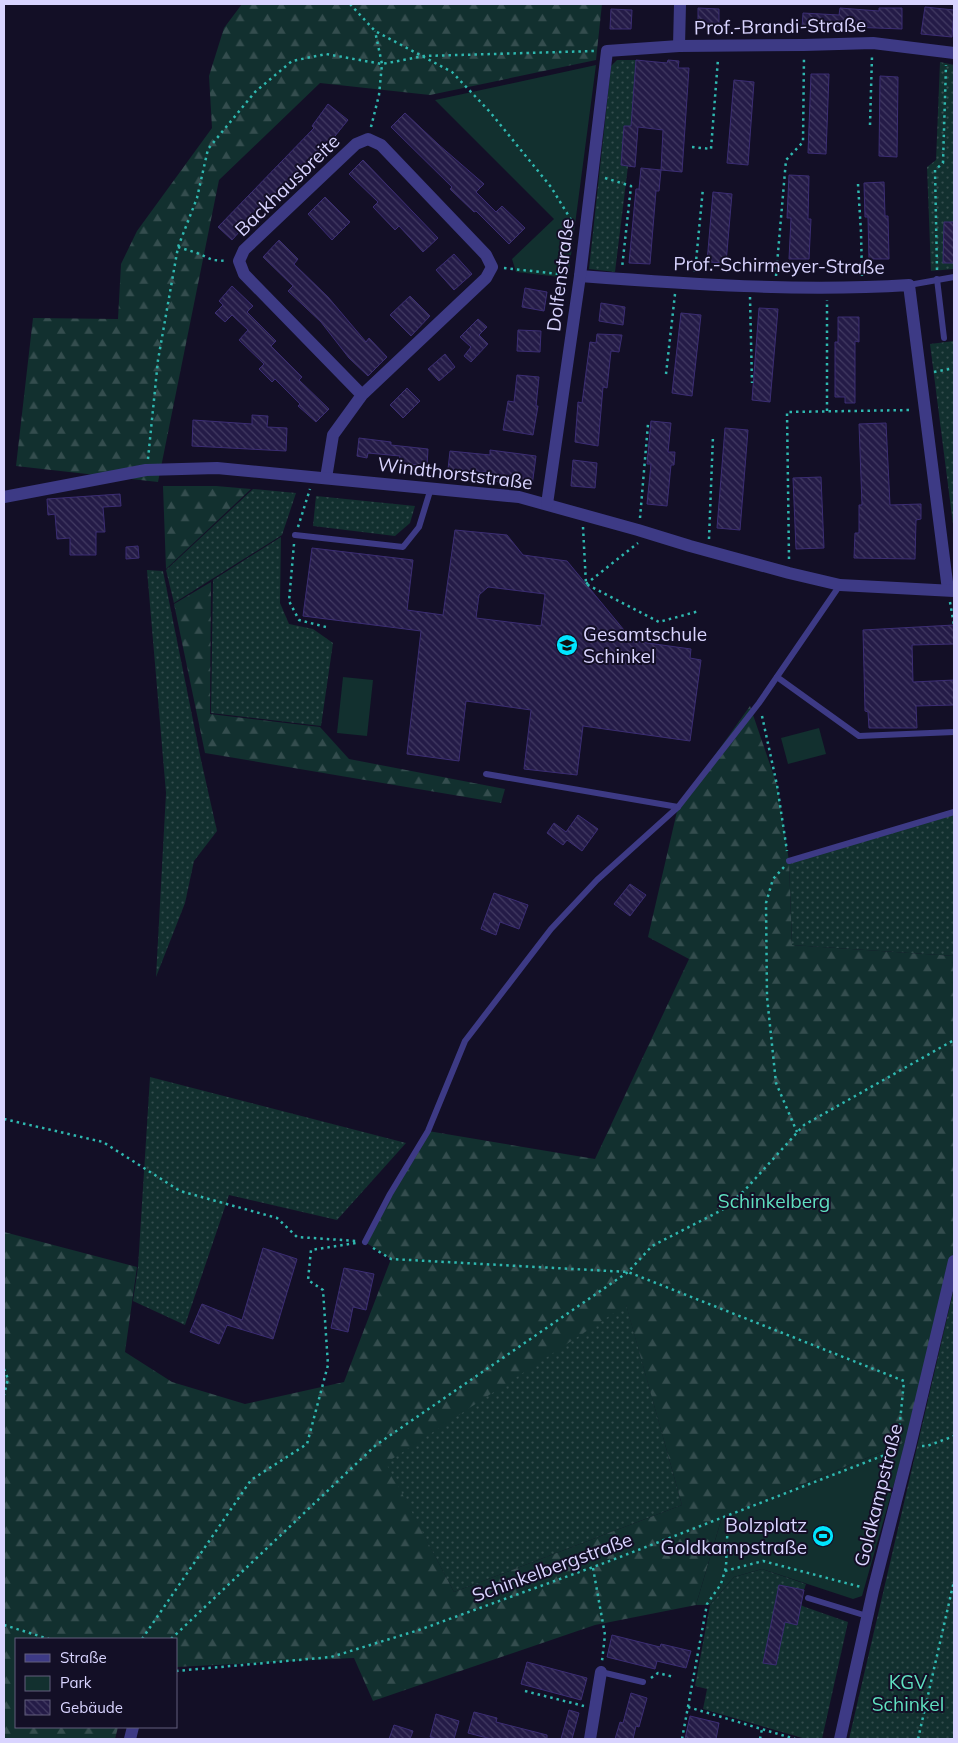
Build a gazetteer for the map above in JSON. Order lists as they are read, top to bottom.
{
  "streets": {
    "street": [
      "Prof.-Brandi-Straße",
      "Backhausbreite",
      "Prof.-Schirmeyer-Straße",
      "Dolfenstraße",
      "Windthorststraße",
      "Goldkampstraße"
    ],
    "path": ["Schinkelbergstraße"]
  },
  "crossings": [
    ["Prof.-Brandi-Straße", "Dolfenstraße"],
    ["Prof.-Schirmeyer-Straße", "Dolfenstraße"],
    ["Prof.-Schirmeyer-Straße", "Windthorststraße"],
    ["Dolfenstraße", "Windthorststraße"],
    ["Goldkampstraße", "Schinkelbergstraße"]
  ],
  "parks": ["Schinkelberg", "KGV Schinkel"],
  "places": {
    "school or university": ["Gesamtschule Schinkel"],
    "sports": ["Bolzplatz Goldkampstraße"]
  },
  "legend": ["Straße", "Park", "Gebäude"]
}
